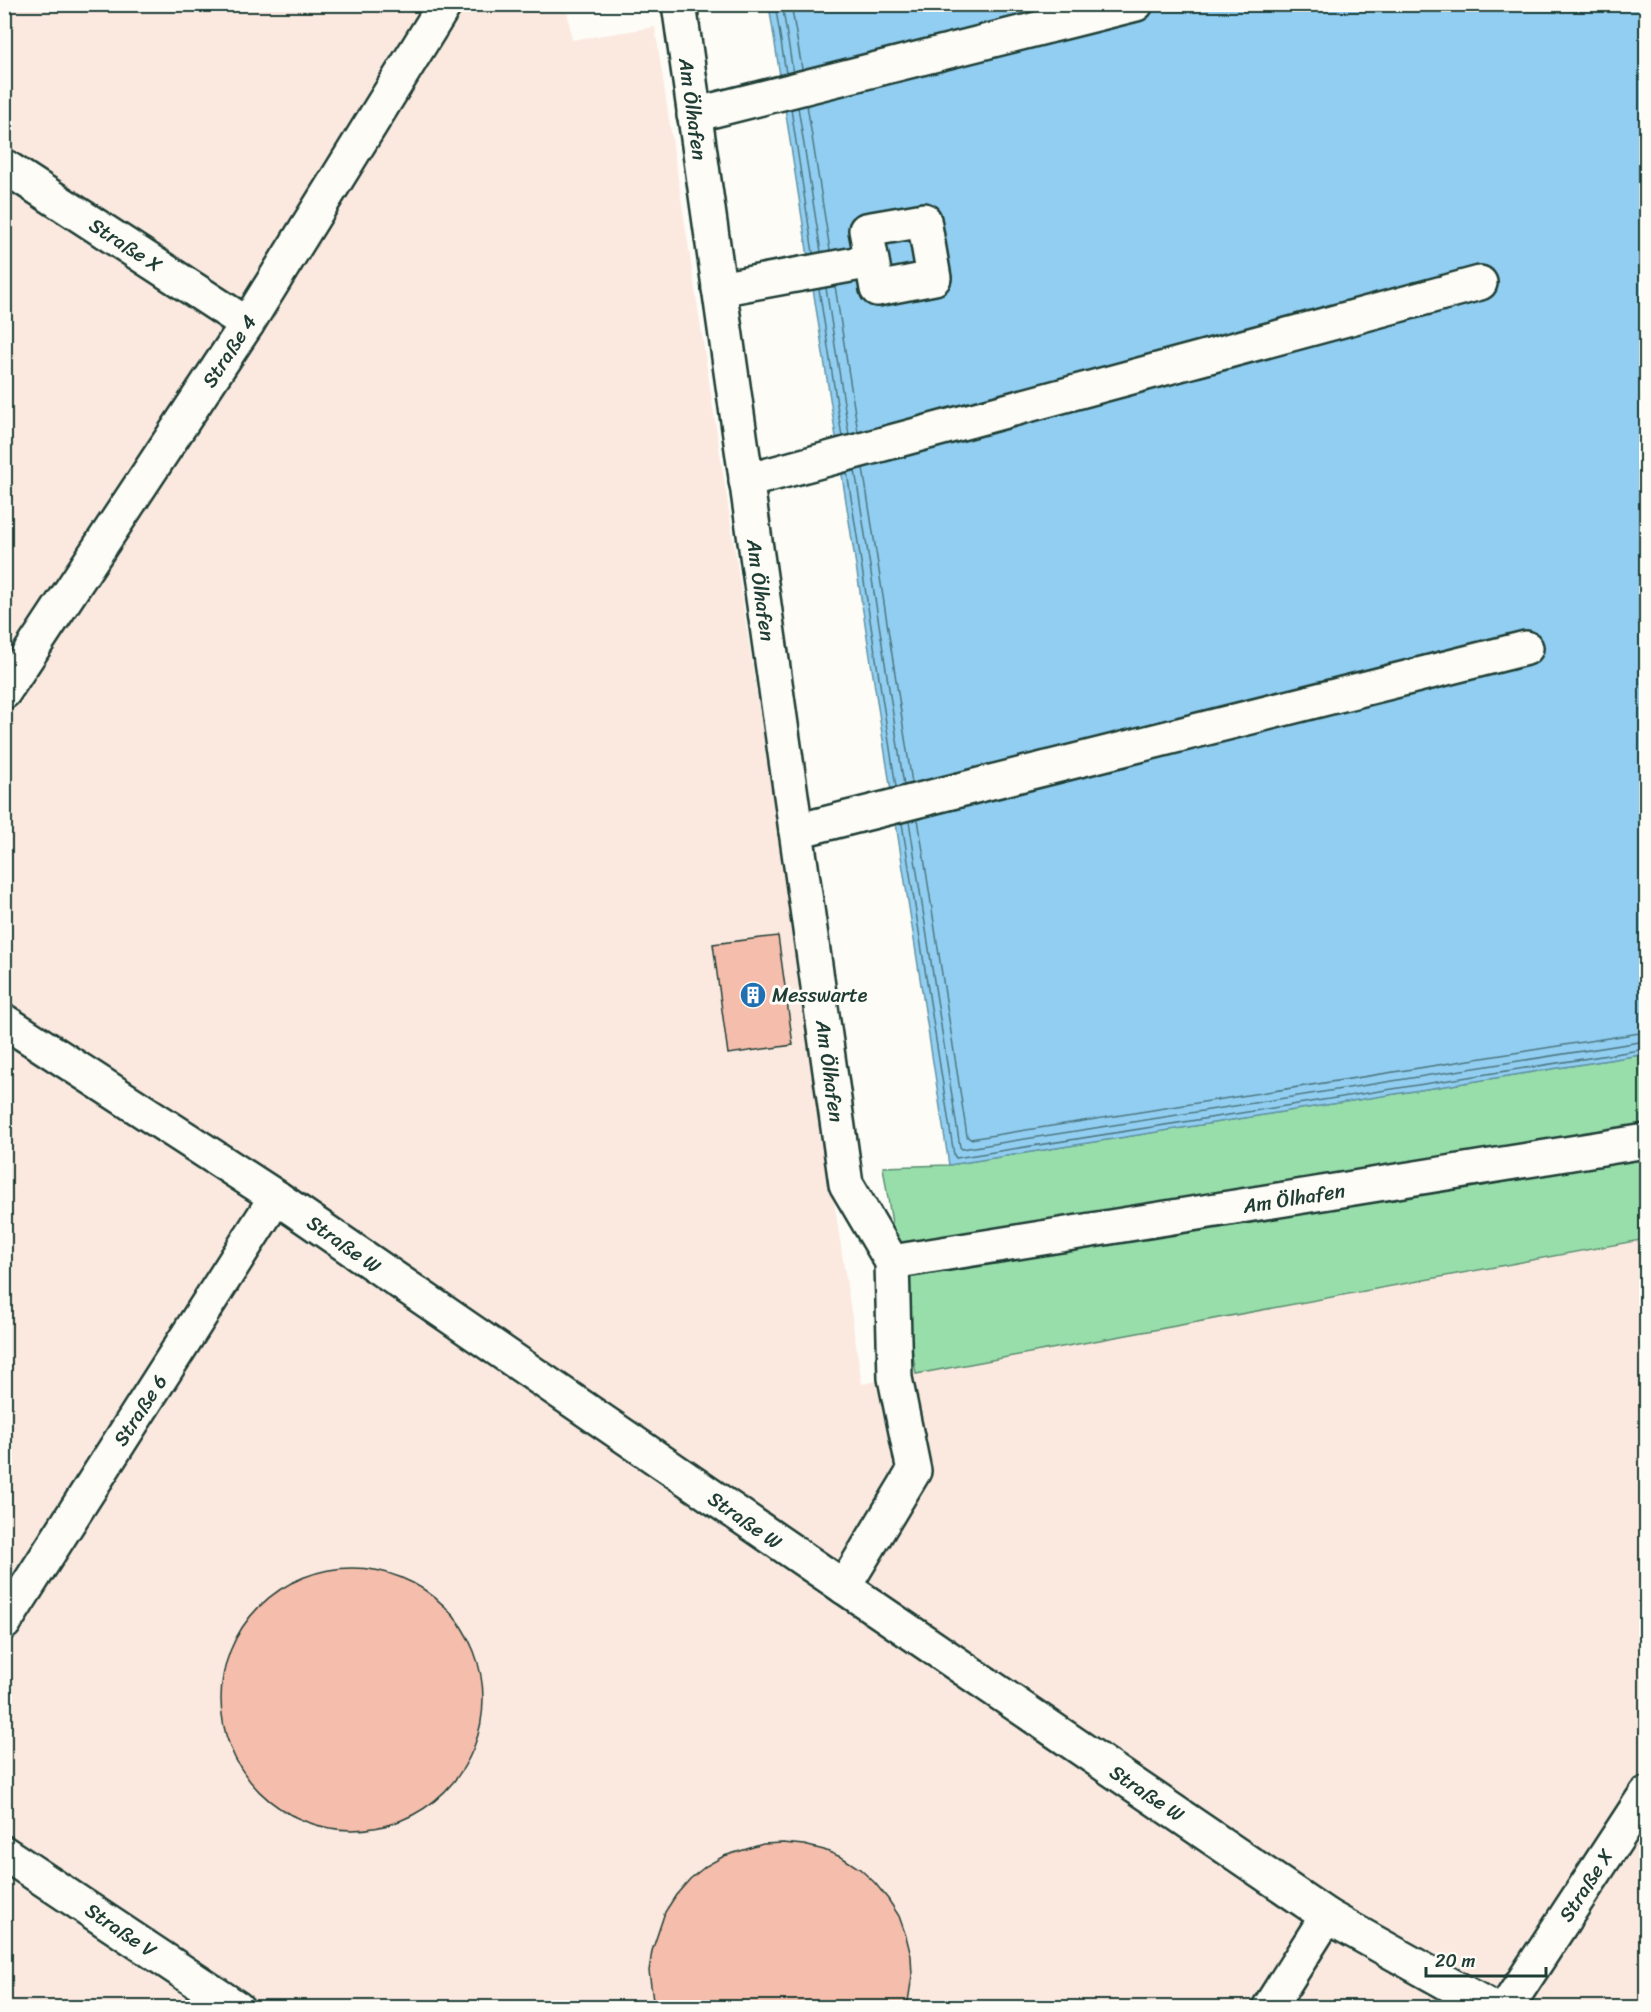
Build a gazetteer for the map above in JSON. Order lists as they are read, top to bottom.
{
  "streets": {
    "lane": [
      "Am Ölhafen",
      "Straße X",
      "Straße 4",
      "Straße W",
      "Straße 6",
      "Straße V"
    ]
  },
  "crossings": [
    ["Straße X", "Straße 4"],
    ["Straße W", "Straße 6"]
  ],
  "places": {
    "building": ["Messwarte"]
  },
  "scale_bar": "20 m"
}
